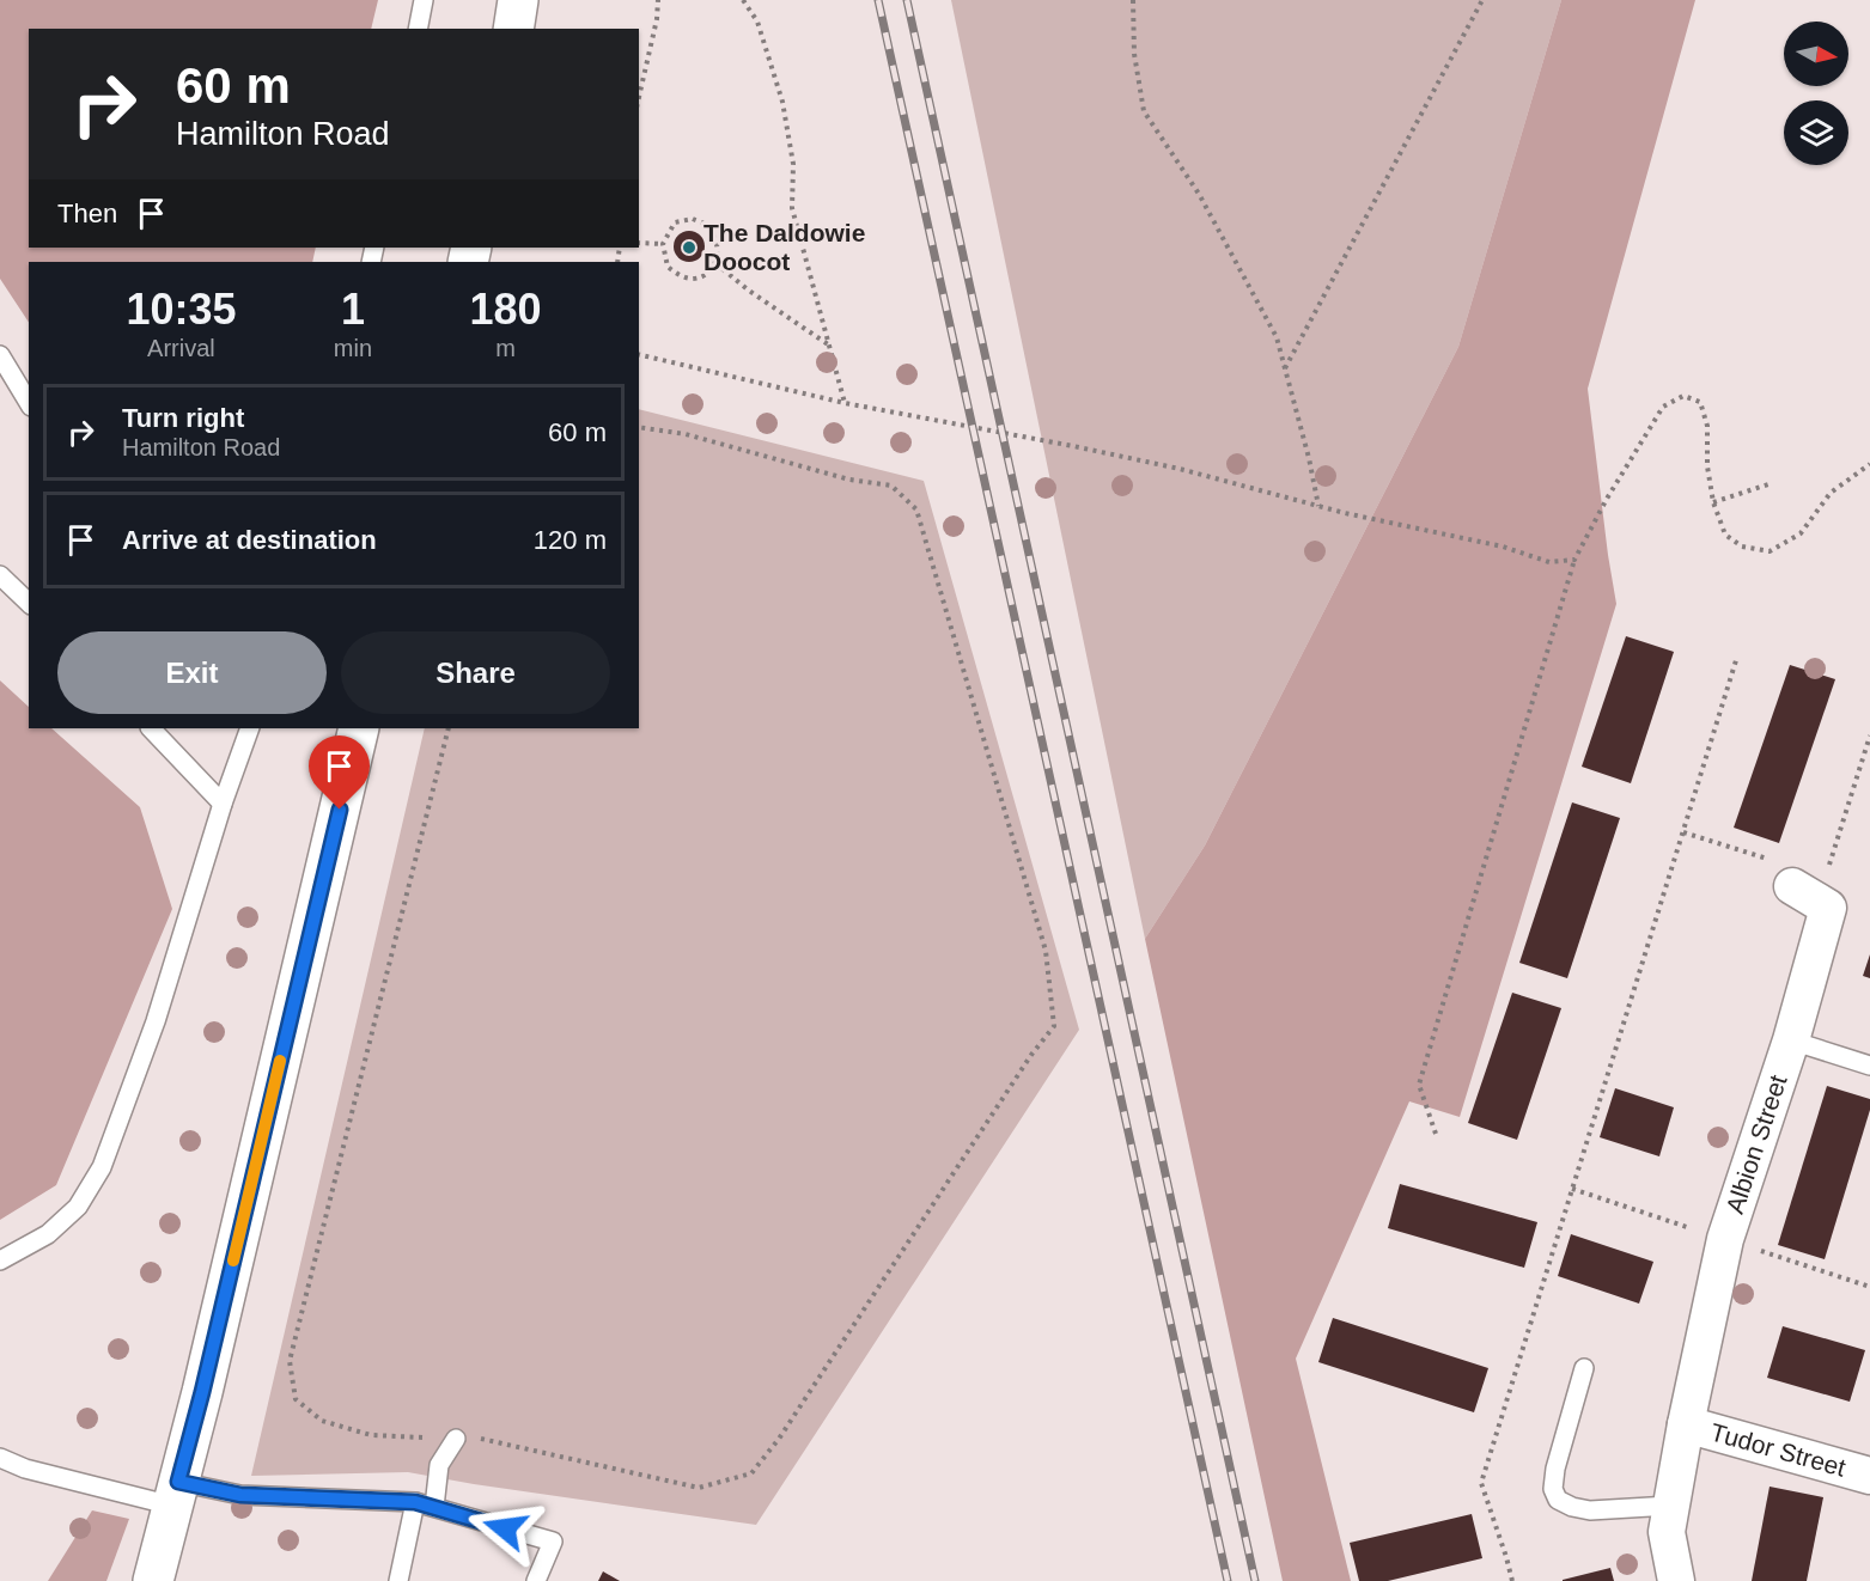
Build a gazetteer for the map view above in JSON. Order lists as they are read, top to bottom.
{
  "streets": {
    "street": ["Albion Street", "Tudor Street"]
  },
  "crossings": [
    ["Albion Street", "Tudor Street"]
  ],
  "places": ["The Daldowie Doocot"],
  "north": "right",
  "page": {
    "turn": ["60 m", "Hamilton Road"],
    "then": "Then",
    "eta": [
      "10:35",
      "Arrival",
      "1",
      "min",
      "180",
      "m"
    ],
    "list": [
      {
        "name": "Turn right",
        "note": "Hamilton Road",
        "value": "60 m"
      },
      {
        "name": "Arrive at destination",
        "value": "120 m"
      }
    ],
    "buttons": ["Exit", "Share"]
  }
}
